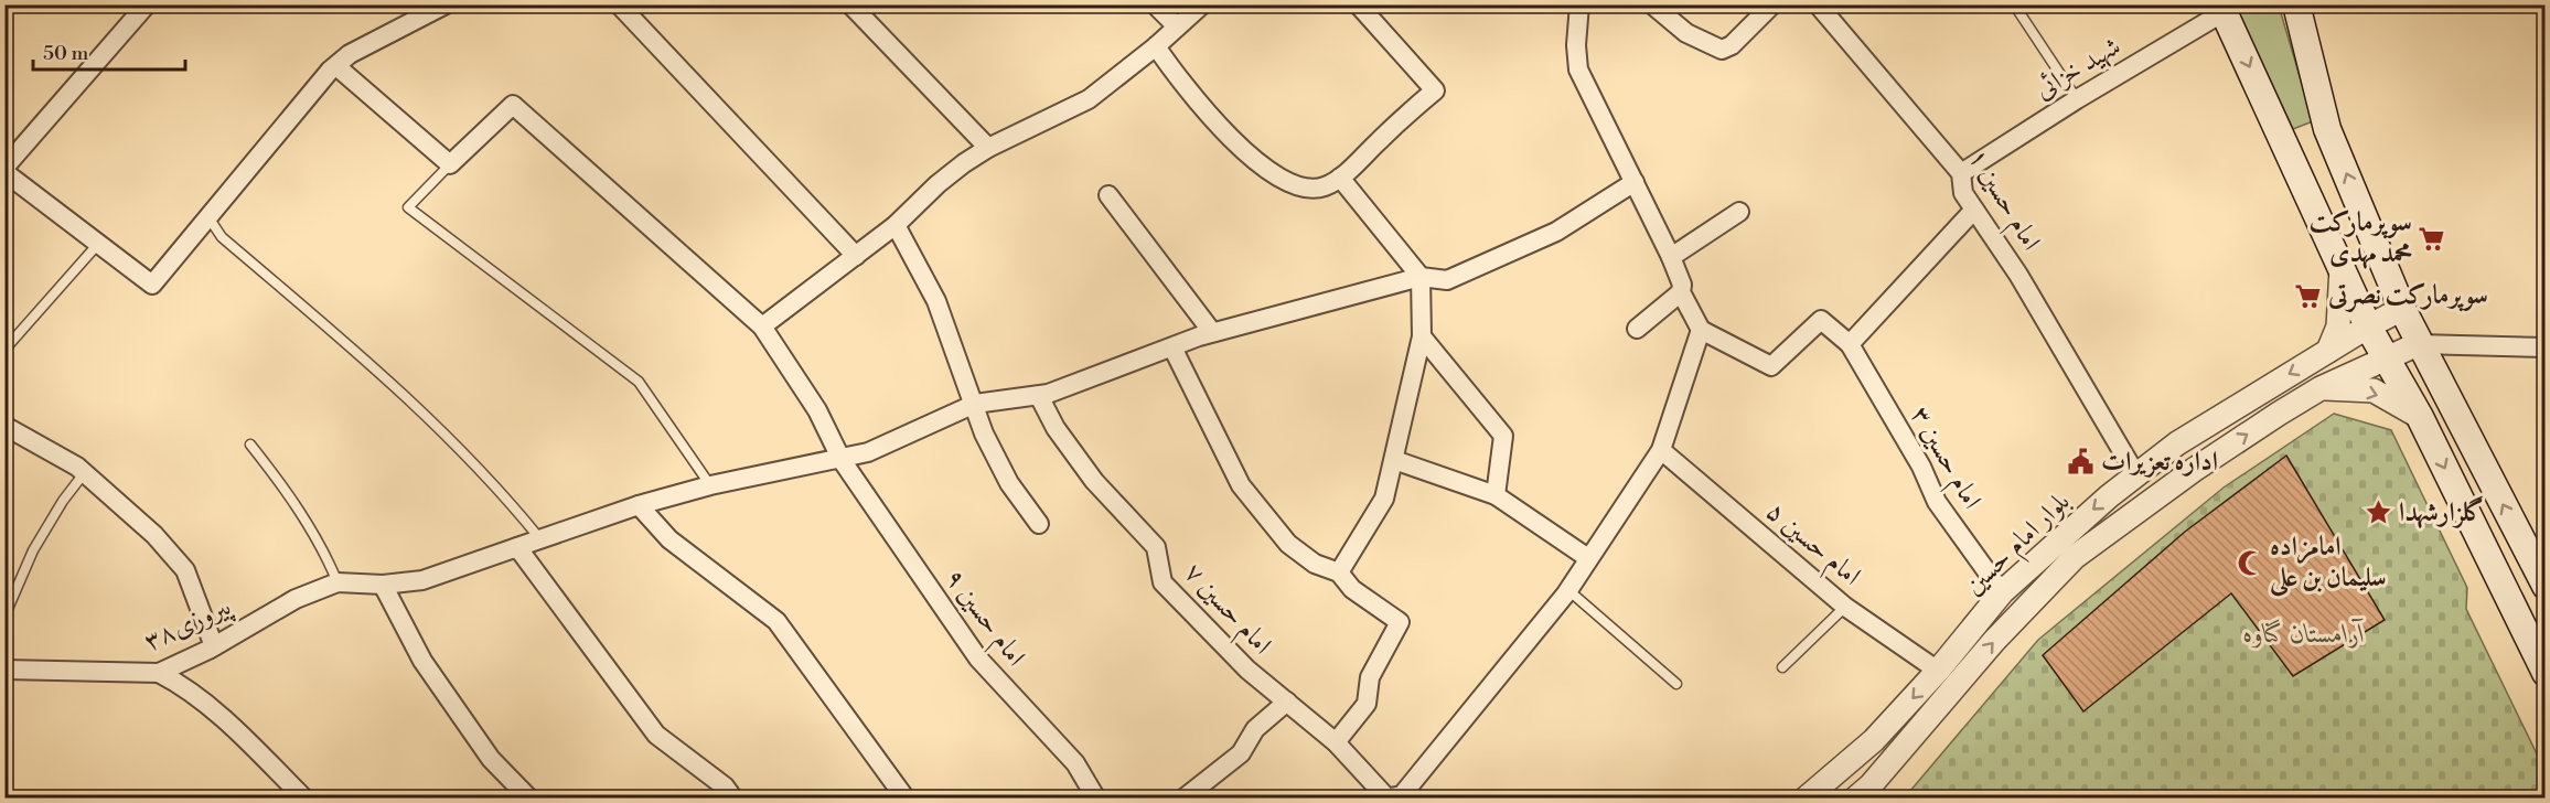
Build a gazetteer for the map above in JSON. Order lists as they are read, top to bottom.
{
  "streets": {
    "street": [
      "شهید خزائی",
      "امام حسین ۱",
      "امام حسین ۳",
      "امام حسین ۵",
      "بلوار امام حسین",
      "امام حسین ۷",
      "امام حسین ۹",
      "پیروزی۳۸"
    ]
  },
  "crossings": [
    ["شهید خزائی", "امام حسین ۱"],
    ["امام حسین ۱", "بلوار امام حسین"],
    ["امام حسین ۳", "بلوار امام حسین"],
    ["امام حسین ۵", "بلوار امام حسین"],
    ["امام حسین ۷", "پیروزی۳۸"],
    ["امام حسین ۹", "پیروزی۳۸"]
  ],
  "parks": ["آرامستان گناوه"],
  "places": {
    "supermarket": ["سوپرمارکت محمد مهدی", "سوپرمارکت نصرتی"],
    "public building": ["اداره تعزیرات"],
    "place": ["گلزارشهدا"],
    "mosque": ["امامزاده سلیمان بن علی"]
  },
  "scale_bar": "50 m"
}
